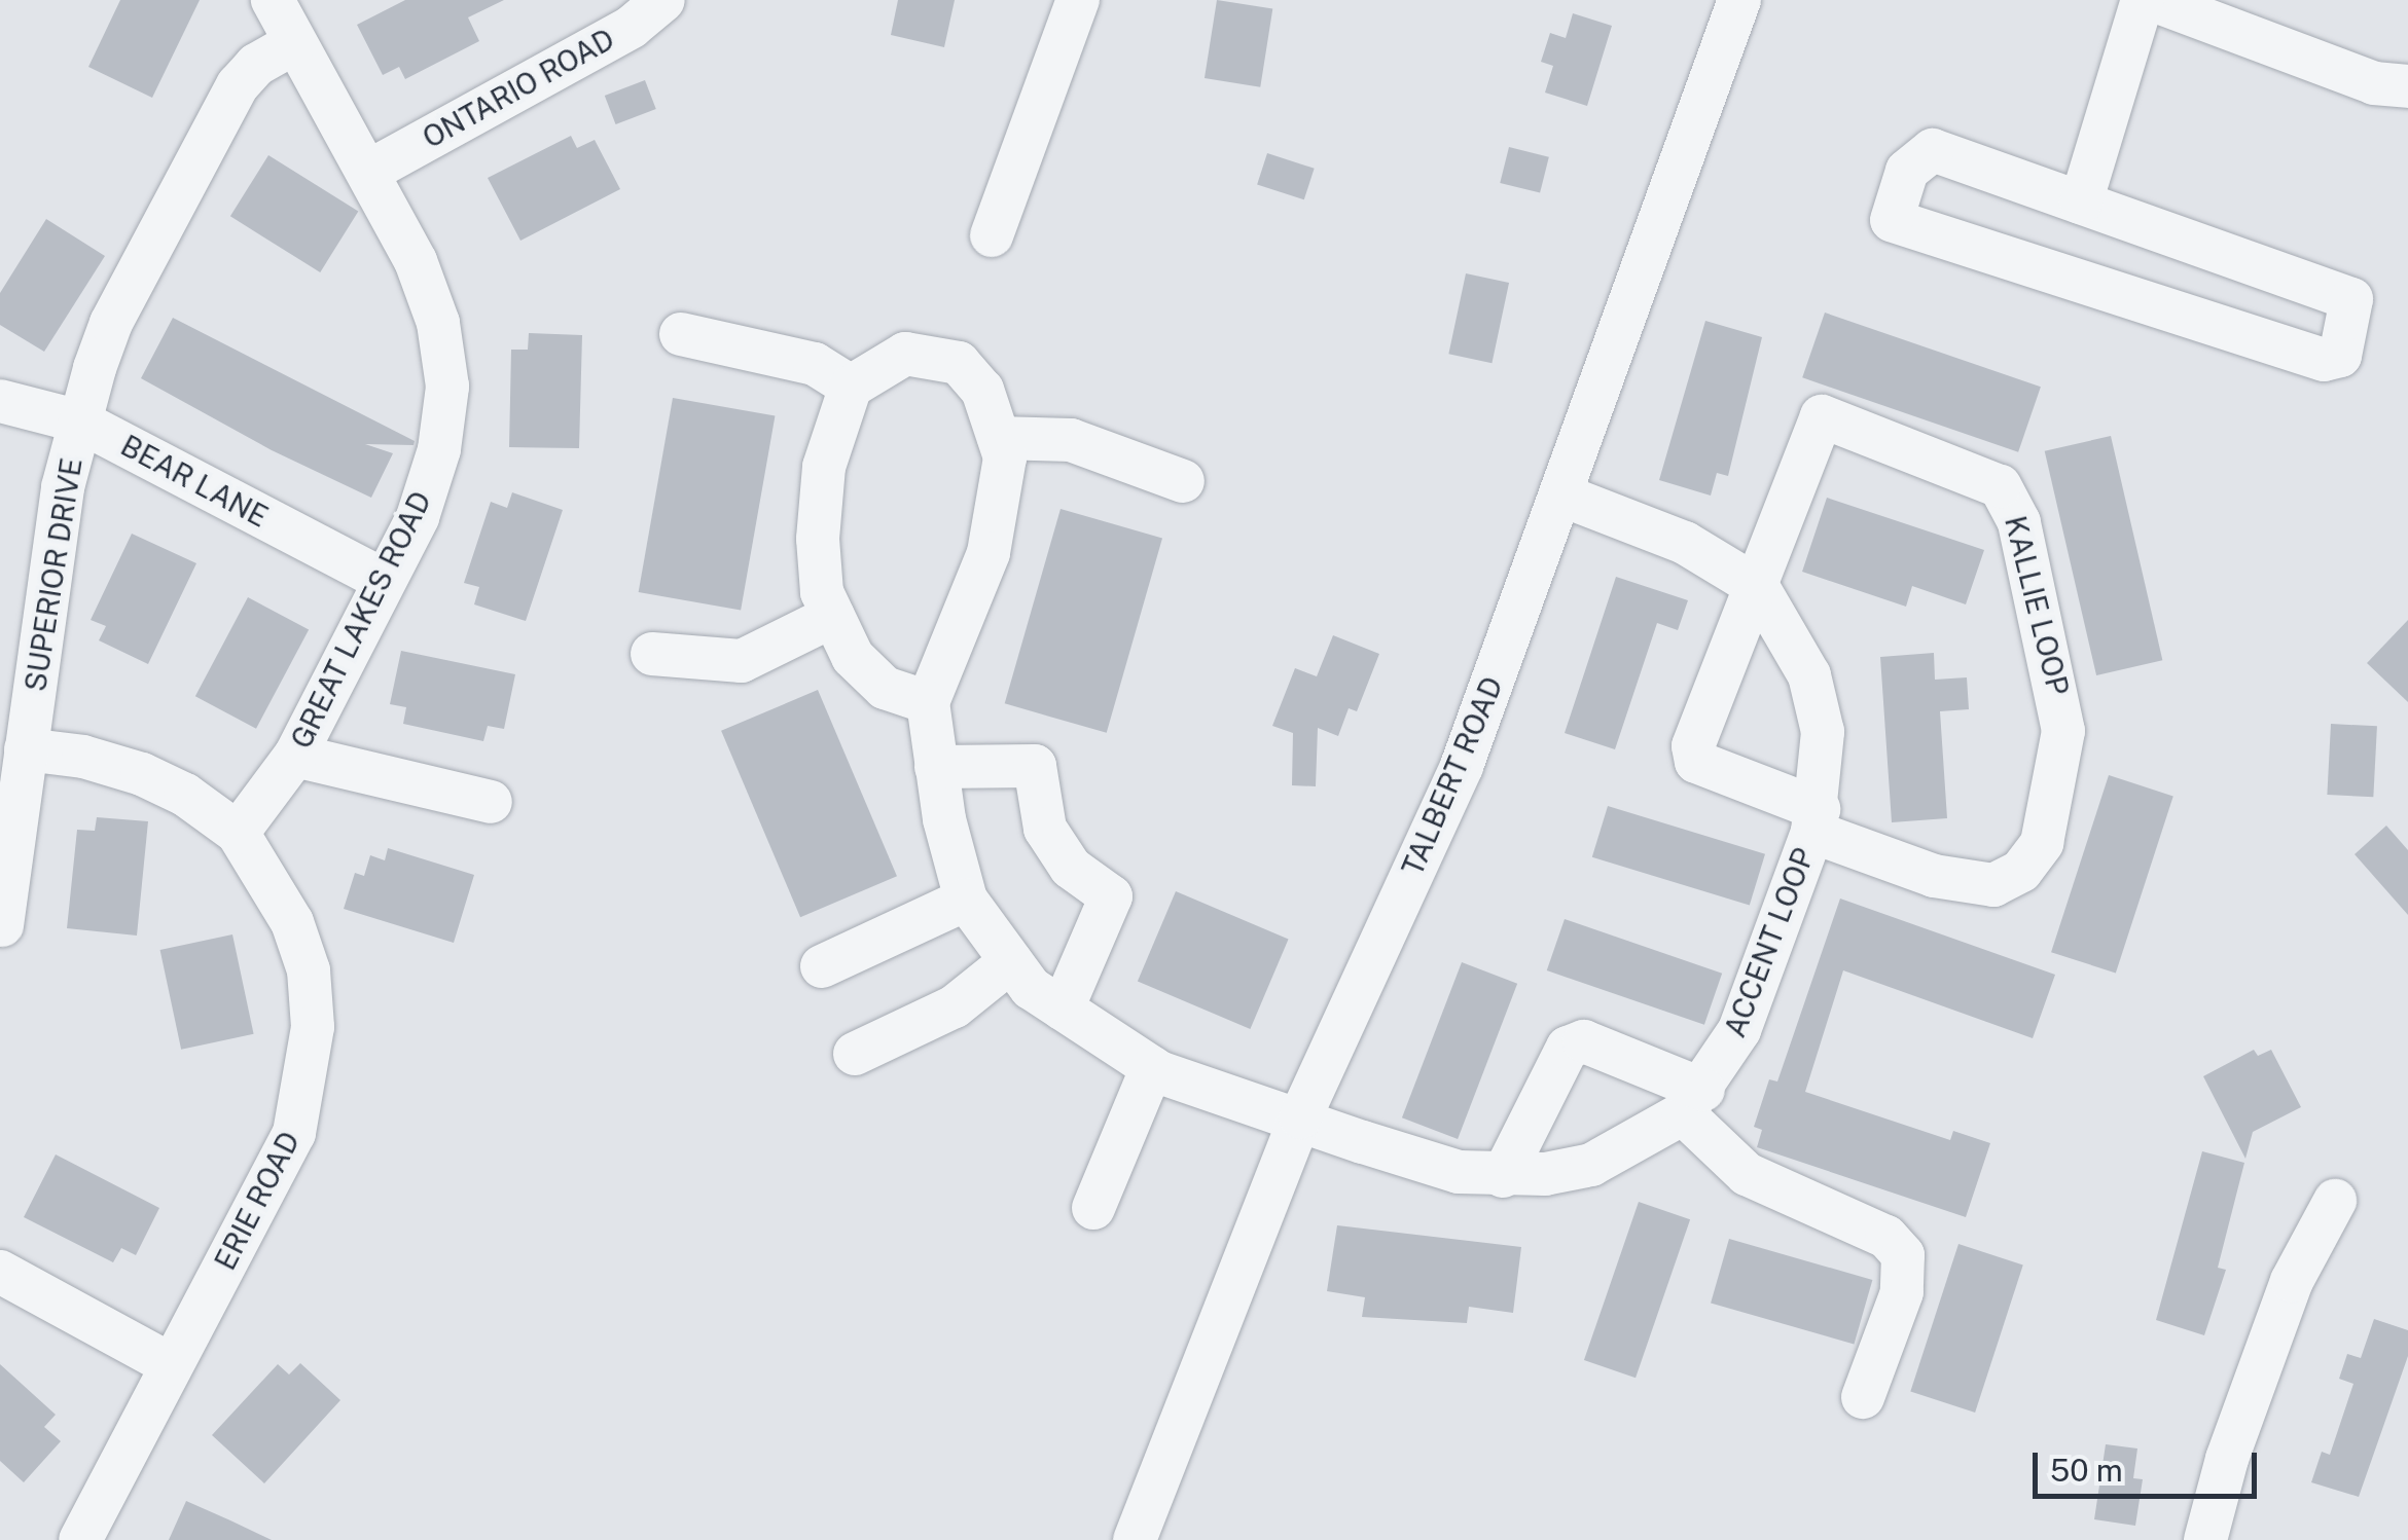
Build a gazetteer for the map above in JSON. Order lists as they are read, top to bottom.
{
  "streets": {
    "street": [
      "ONTARIO ROAD",
      "BEAR LANE",
      "SUPERIOR DRIVE",
      "KALLIE LOOP",
      "GREAT LAKES ROAD",
      "TALBERT ROAD",
      "ACCENT LOOP",
      "ERIE ROAD"
    ]
  },
  "crossings": [
    ["ONTARIO ROAD", "GREAT LAKES ROAD"],
    ["BEAR LANE", "SUPERIOR DRIVE"],
    ["BEAR LANE", "GREAT LAKES ROAD"],
    ["SUPERIOR DRIVE", "GREAT LAKES ROAD"],
    ["SUPERIOR DRIVE", "ERIE ROAD"],
    ["KALLIE LOOP", "ACCENT LOOP"],
    ["GREAT LAKES ROAD", "ERIE ROAD"],
    ["TALBERT ROAD", "ACCENT LOOP"]
  ],
  "scale_bar": "50 m"
}
